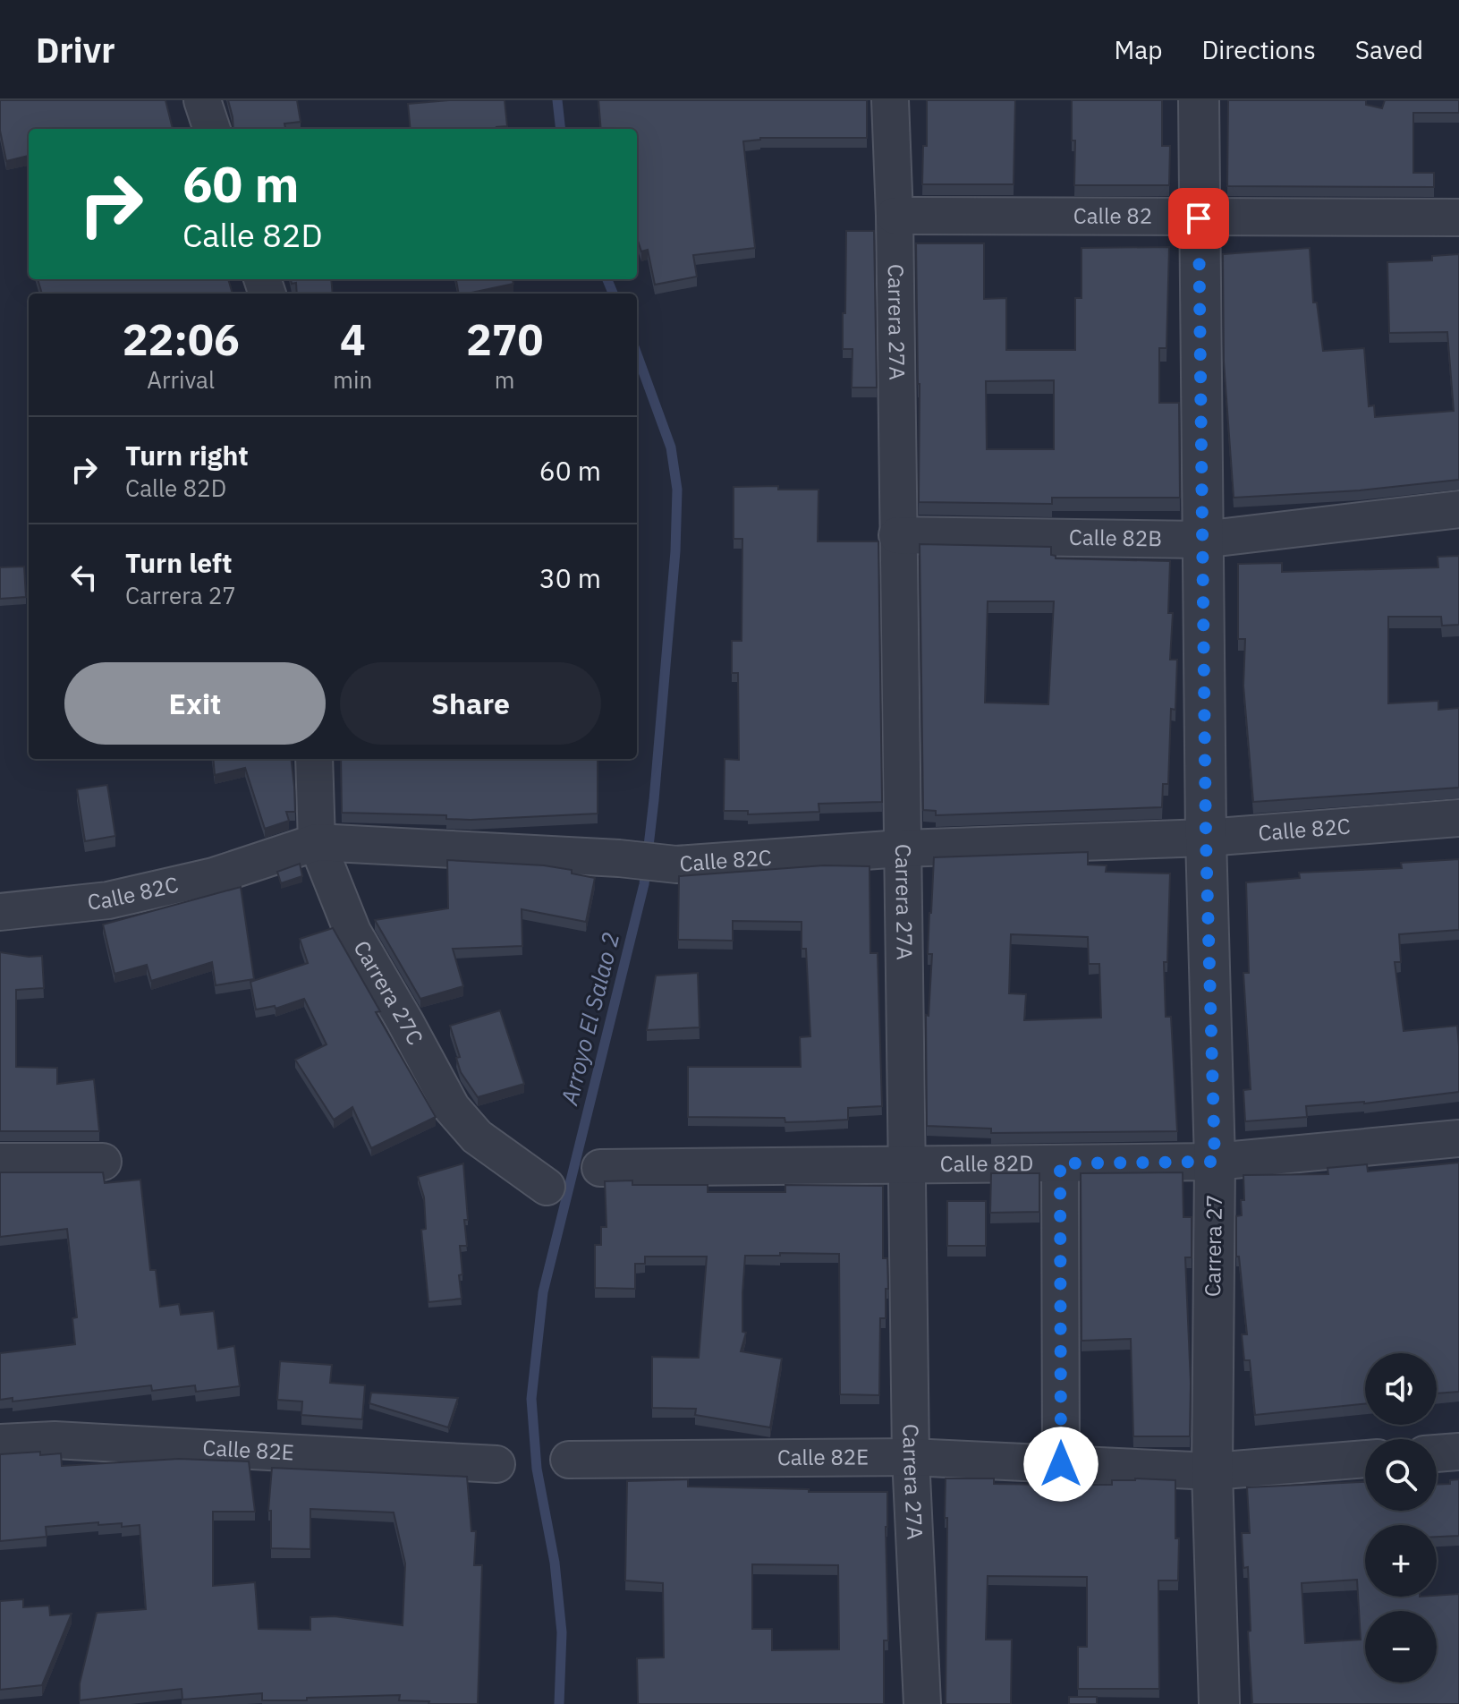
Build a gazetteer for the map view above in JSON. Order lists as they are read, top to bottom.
{
  "streets": {
    "street": [
      "Calle 82",
      "Carrera 27A",
      "Calle 82B",
      "Calle 82C",
      "Carrera 27C",
      "Calle 82D",
      "Carrera 27",
      "Calle 82E"
    ]
  },
  "crossings": [
    ["Calle 82", "Carrera 27A"],
    ["Calle 82", "Carrera 27"],
    ["Carrera 27A", "Calle 82B"],
    ["Carrera 27A", "Calle 82C"],
    ["Carrera 27A", "Calle 82D"],
    ["Carrera 27A", "Calle 82E"],
    ["Calle 82B", "Carrera 27"],
    ["Calle 82C", "Carrera 27C"],
    ["Calle 82C", "Carrera 27"],
    ["Calle 82D", "Carrera 27"],
    ["Carrera 27", "Calle 82E"]
  ],
  "water": ["Arroyo El Salao 2"],
  "page": {
    "header": "Drivr",
    "nav": ["Map", "Directions", "Saved"],
    "turn": ["60 m", "Calle 82D"],
    "eta": [
      "22:06",
      "Arrival",
      "4",
      "min",
      "270",
      "m"
    ],
    "list": [
      {
        "name": "Turn right",
        "note": "Calle 82D",
        "value": "60 m"
      },
      {
        "name": "Turn left",
        "note": "Carrera 27",
        "value": "30 m"
      }
    ],
    "buttons": ["Exit", "Share"],
    "map_buttons": ["+", "−"]
  }
}
